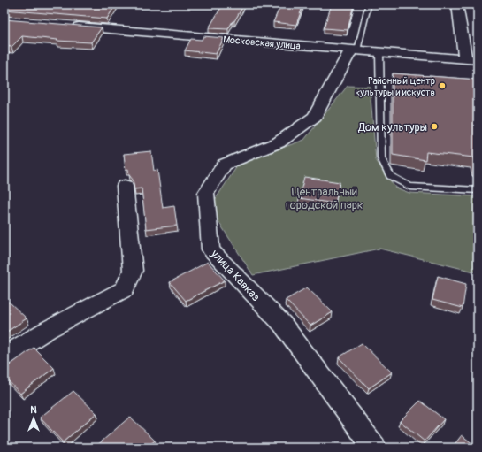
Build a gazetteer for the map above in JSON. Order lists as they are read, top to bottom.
{
  "streets": {
    "street": ["Московская улица", "улица Кавказ"]
  },
  "crossings": [
    ["Московская улица", "улица Кавказ"]
  ],
  "parks": ["Центральный городской парк"],
  "places": ["Районный центр культуры и искуств", "Дом культуры"],
  "north": "top"
}
